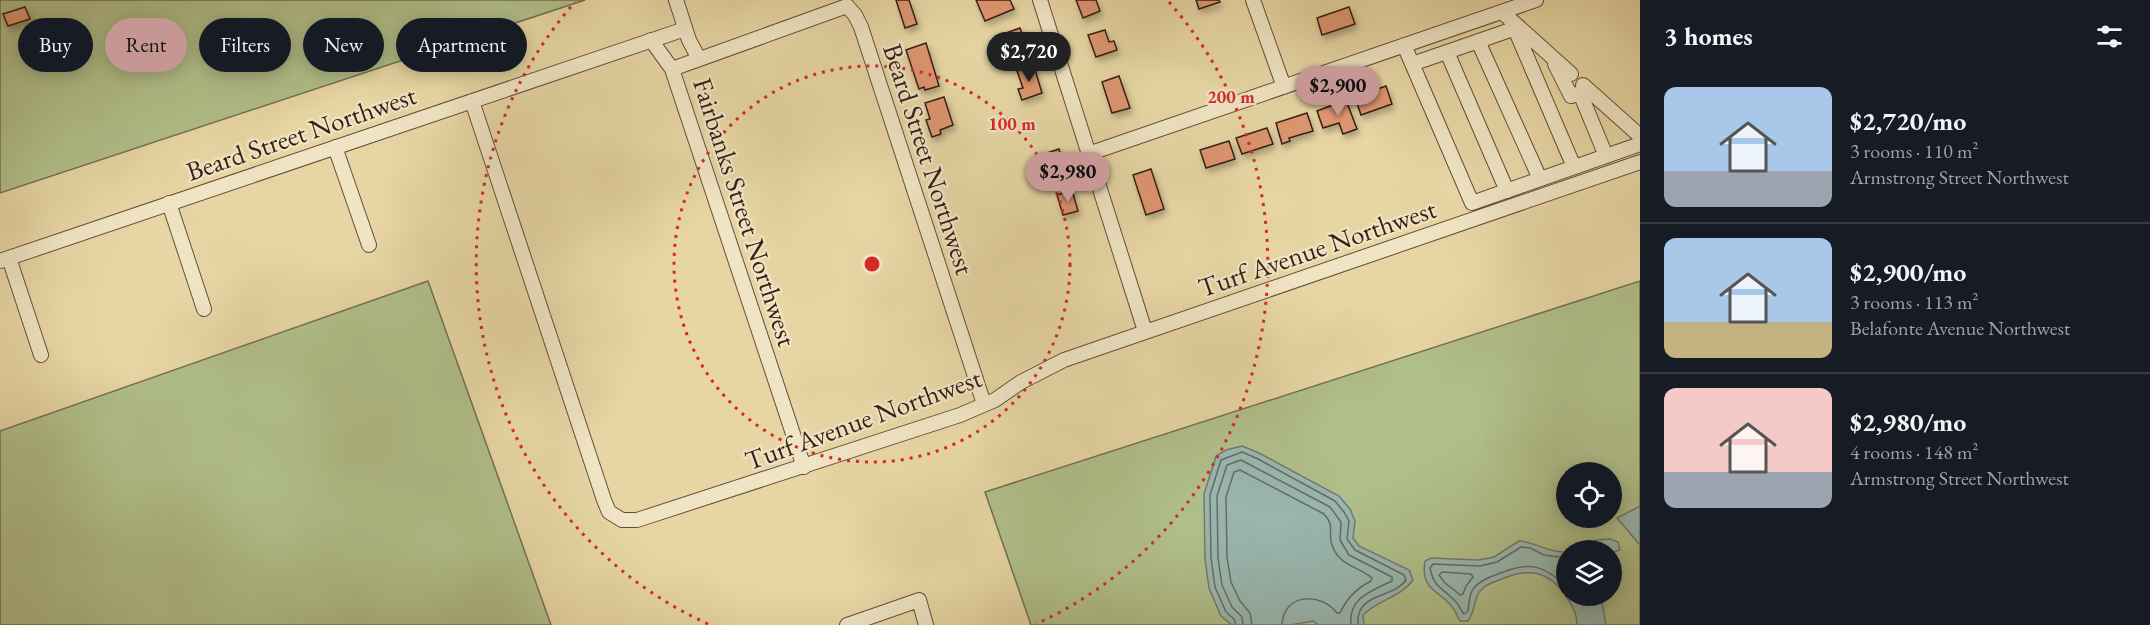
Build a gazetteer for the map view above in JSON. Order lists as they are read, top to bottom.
{
  "streets": {
    "street": ["Beard Street Northwest", "Fairbanks Street Northwest", "Turf Avenue Northwest"]
  },
  "crossings": [
    ["Beard Street Northwest", "Fairbanks Street Northwest"],
    ["Beard Street Northwest", "Turf Avenue Northwest"],
    ["Fairbanks Street Northwest", "Turf Avenue Northwest"]
  ],
  "page": {
    "heading": "3 homes",
    "chip": [
      "Buy",
      "Rent",
      "Filters",
      "New",
      "Apartment"
    ],
    "price": ["$2,720", "$2,900", "$2,980"],
    "list": [
      {
        "name": "$2,720/mo",
        "note": "3 rooms · 110 m² · Armstrong Street Northwest"
      },
      {
        "name": "$2,900/mo",
        "note": "3 rooms · 113 m² · Belafonte Avenue Northwest"
      },
      {
        "name": "$2,980/mo",
        "note": "4 rooms · 148 m² · Armstrong Street Northwest"
      }
    ]
  },
  "rings": ["200 m", "100 m"]
}
